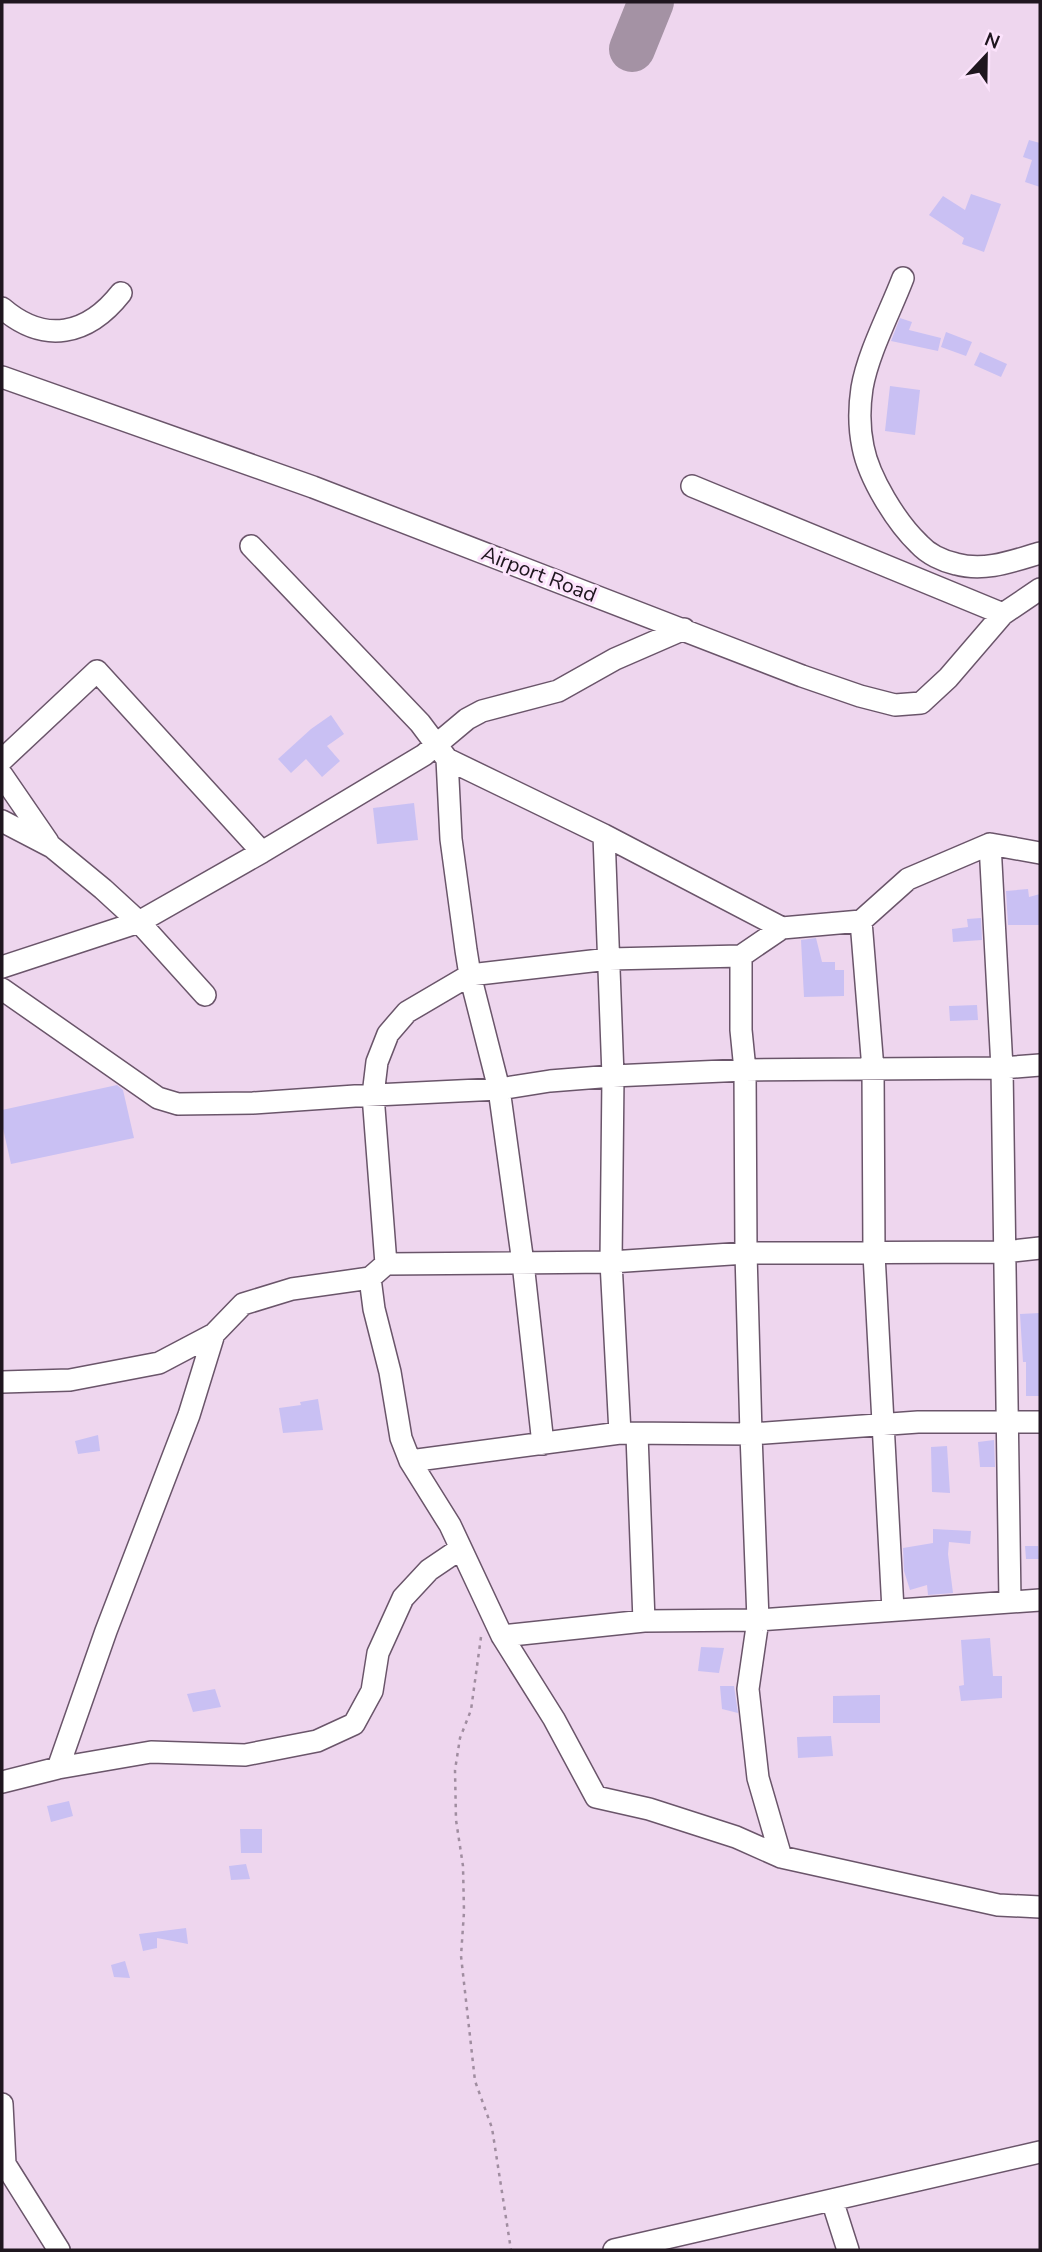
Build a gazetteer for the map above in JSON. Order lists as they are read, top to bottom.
{
  "streets": {
    "street": ["Airport Road"]
  },
  "north": "top"
}
